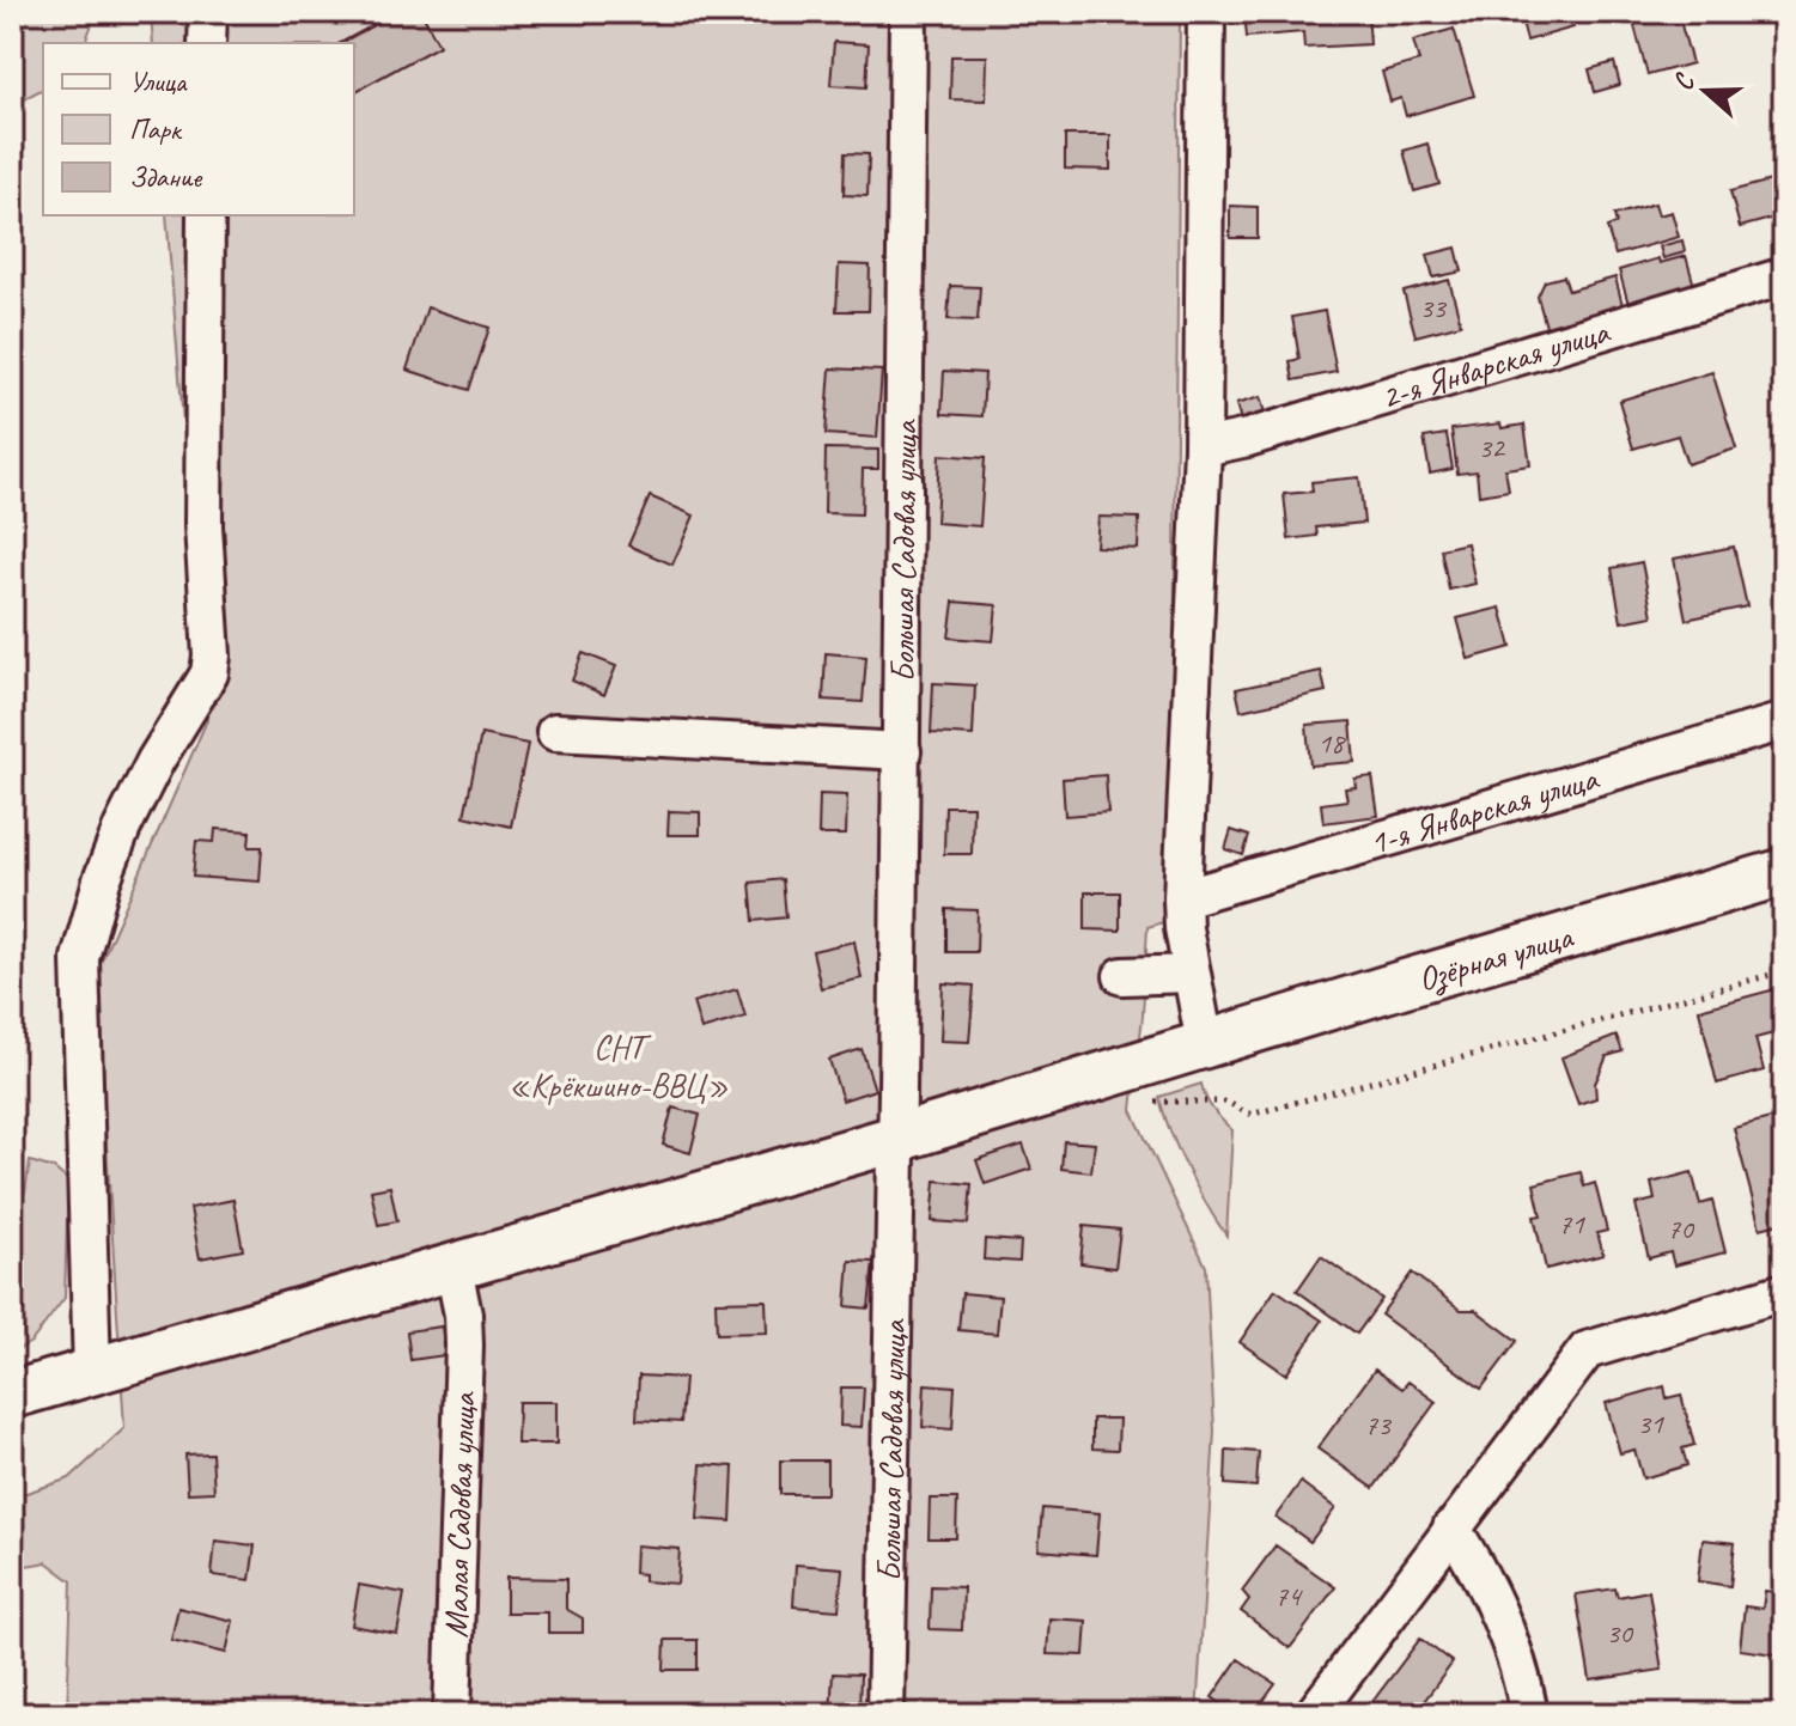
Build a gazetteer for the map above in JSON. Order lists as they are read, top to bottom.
{
  "streets": {
    "main road": ["Озёрная улица"],
    "street": [
      "2-я Январская улица",
      "Большая Садовая улица",
      "1-я Январская улица",
      "Малая Садовая улица"
    ]
  },
  "crossings": [
    ["Большая Садовая улица", "Озёрная улица"],
    ["Озёрная улица", "Малая Садовая улица"]
  ],
  "parks": ["СНТ «Крёкшино-ВВЦ»"],
  "house_numbers": [
    "33",
    "32",
    "18",
    "71",
    "70",
    "31",
    "73",
    "74",
    "30"
  ],
  "legend": ["Улица", "Парк", "Здание"],
  "north": "left"
}
